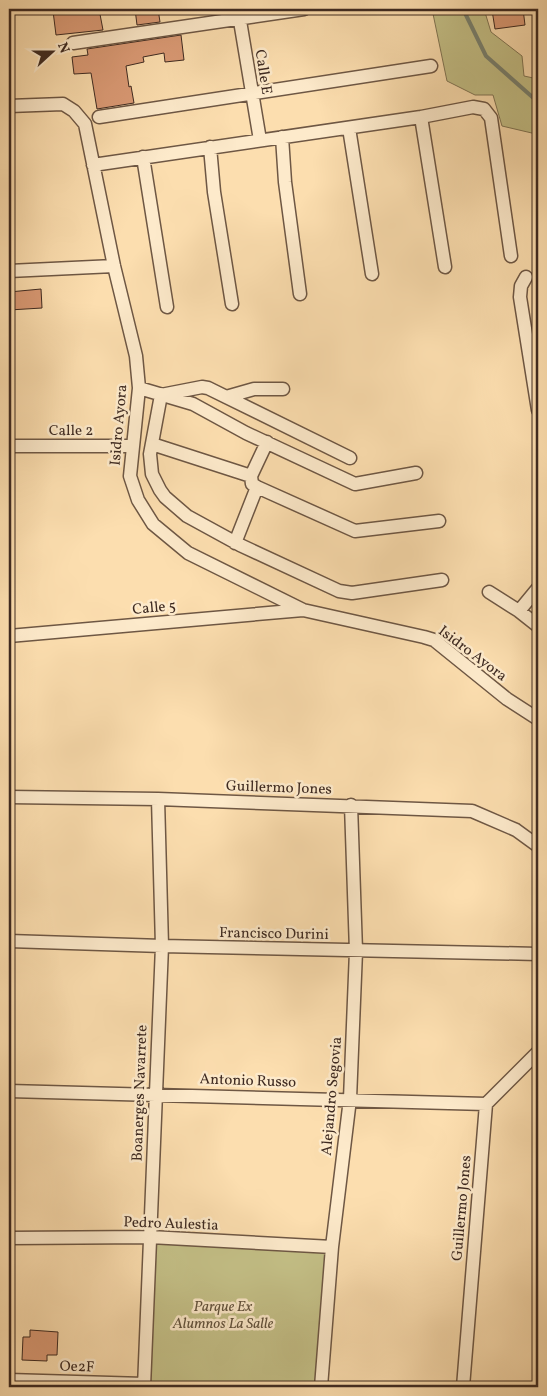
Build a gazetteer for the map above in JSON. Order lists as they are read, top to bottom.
{
  "streets": {
    "street": [
      "Calle E",
      "Isidro Ayora",
      "Calle 2",
      "Calle 5",
      "Guillermo Jones",
      "Francisco Durini",
      "Antonio Russo",
      "Boanerges Navarrete",
      "Alejandro Segovia",
      "Pedro Aulestia",
      "Oe2F"
    ]
  },
  "crossings": [
    ["Isidro Ayora", "Calle 2"],
    ["Isidro Ayora", "Calle 5"],
    ["Guillermo Jones", "Antonio Russo"],
    ["Guillermo Jones", "Boanerges Navarrete"],
    ["Guillermo Jones", "Alejandro Segovia"],
    ["Francisco Durini", "Boanerges Navarrete"],
    ["Francisco Durini", "Alejandro Segovia"],
    ["Antonio Russo", "Boanerges Navarrete"],
    ["Antonio Russo", "Alejandro Segovia"],
    ["Boanerges Navarrete", "Pedro Aulestia"],
    ["Boanerges Navarrete", "Oe2F"],
    ["Alejandro Segovia", "Pedro Aulestia"]
  ],
  "parks": ["Parque Ex Alumnos La Salle"],
  "north": "right"
}
